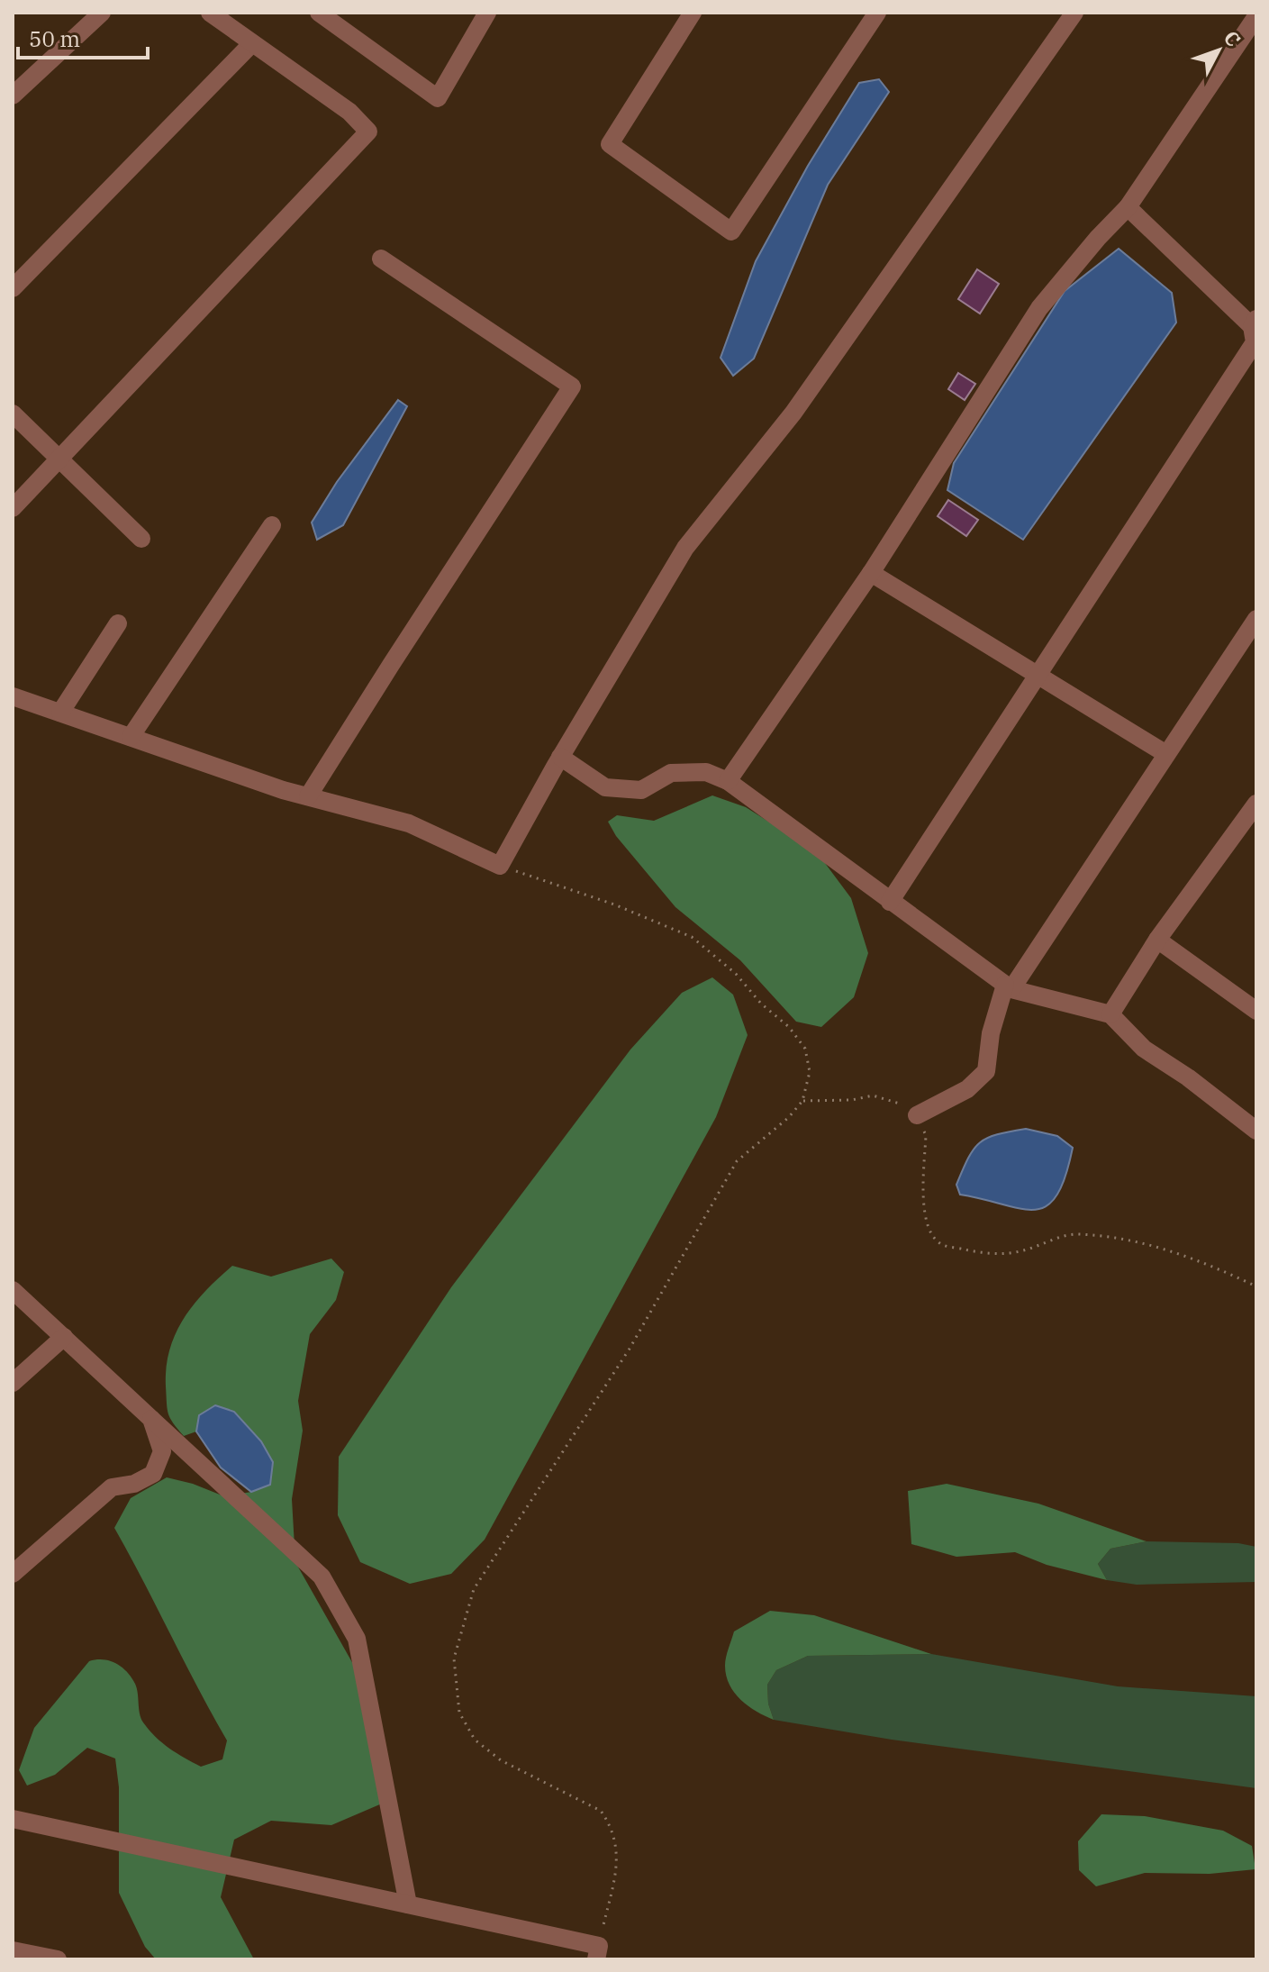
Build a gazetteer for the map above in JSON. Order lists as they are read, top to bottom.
{
  "scale_bar": "50 m",
  "north": "top right"
}
